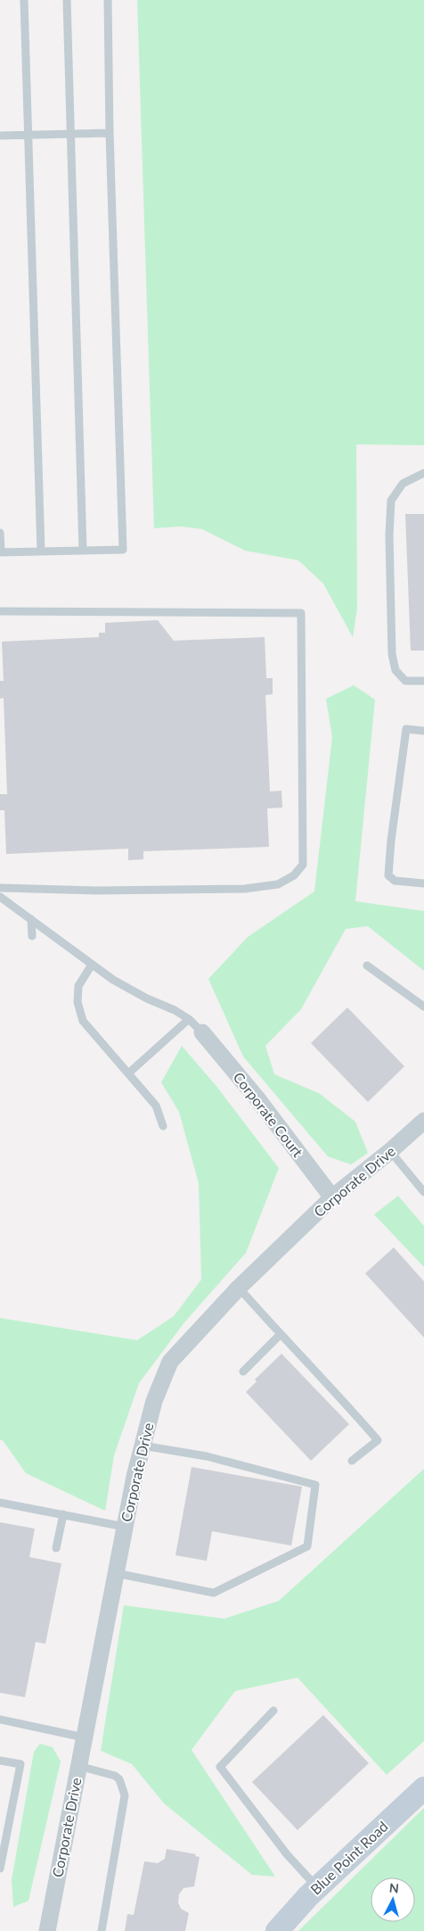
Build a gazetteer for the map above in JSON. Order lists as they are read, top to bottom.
{
  "streets": {
    "street": ["Corporate Court", "Corporate Drive", "Blue Point Road"]
  },
  "crossings": [
    ["Corporate Court", "Corporate Drive"]
  ],
  "north": "top"
}
